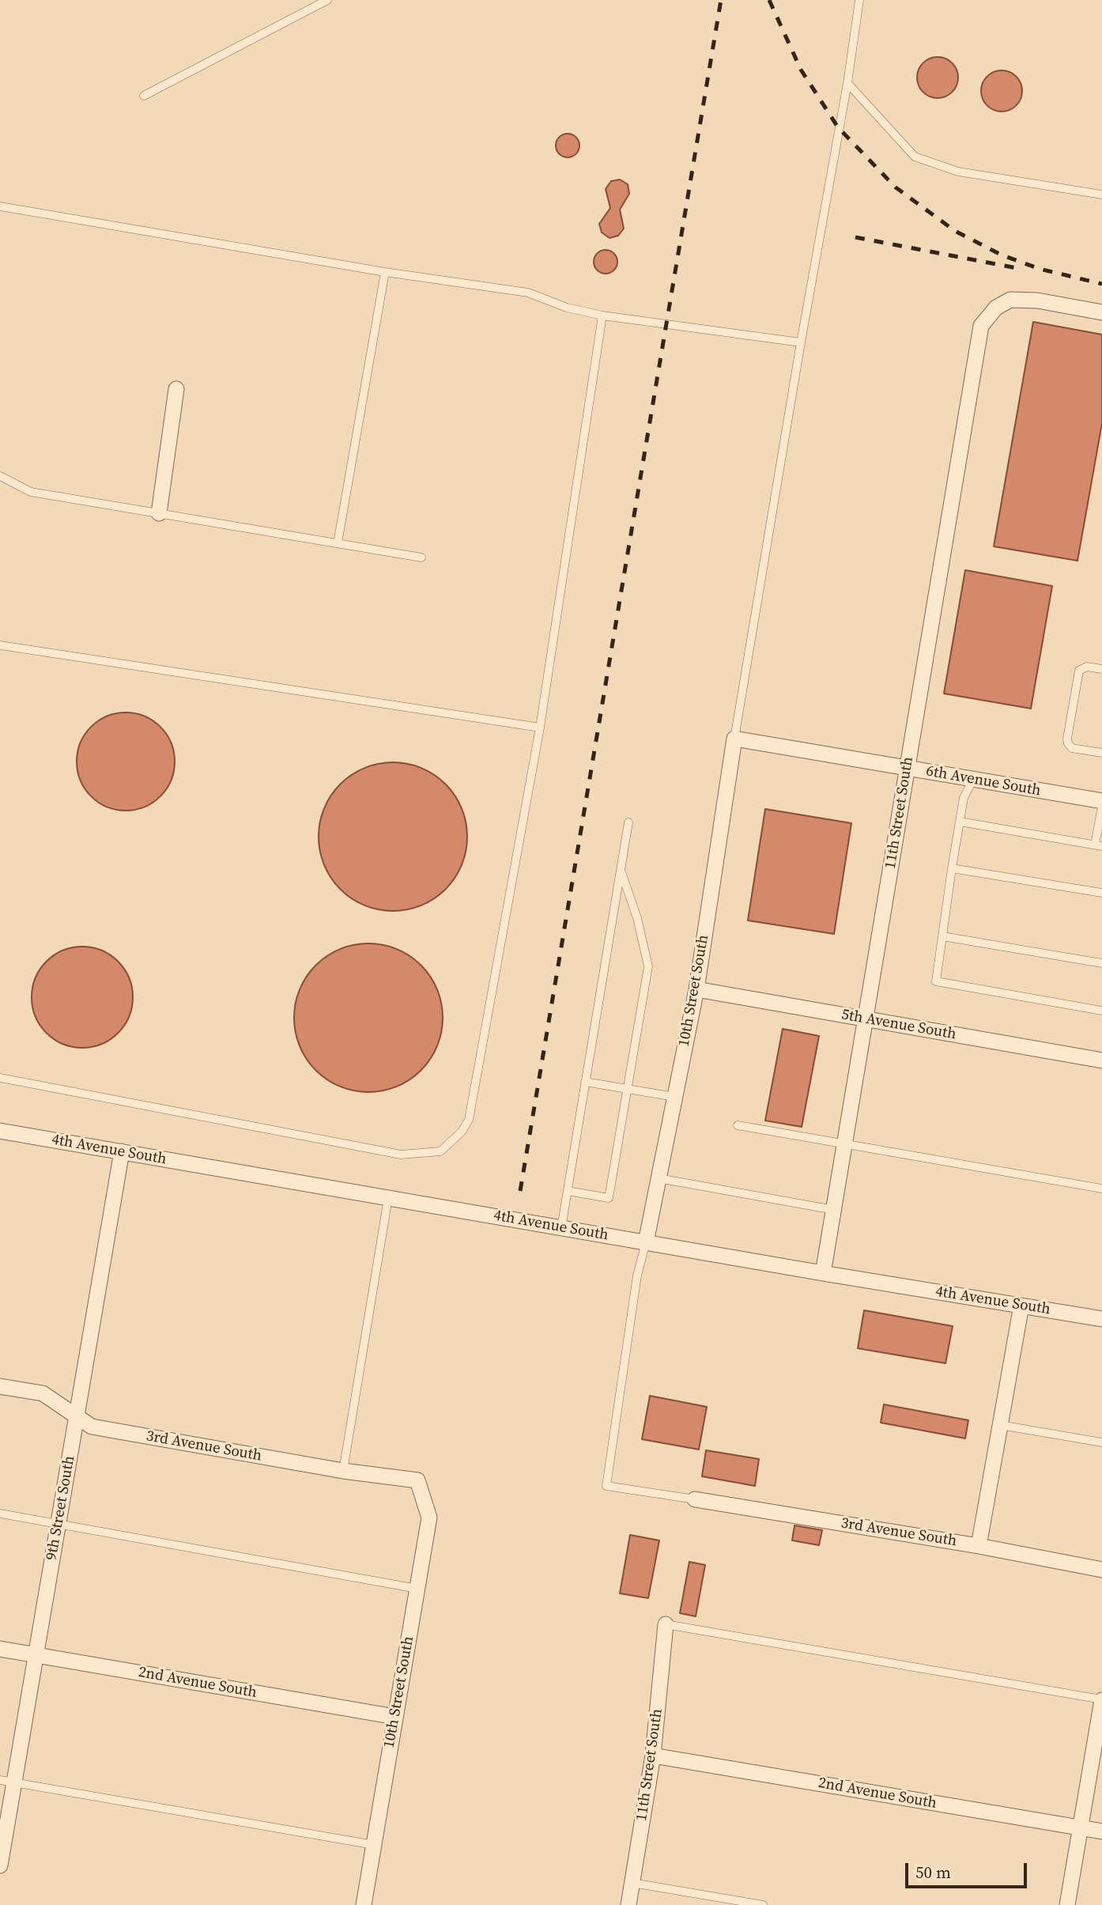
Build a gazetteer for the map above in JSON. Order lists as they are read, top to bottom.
{
  "streets": {
    "street": [
      "6th Avenue South",
      "11th Street South",
      "10th Street South",
      "5th Avenue South",
      "4th Avenue South",
      "3rd Avenue South",
      "9th Street South",
      "2nd Avenue South"
    ]
  },
  "crossings": [
    ["6th Avenue South", "11th Street South"],
    ["6th Avenue South", "10th Street South"],
    ["11th Street South", "5th Avenue South"],
    ["11th Street South", "4th Avenue South"],
    ["11th Street South", "2nd Avenue South"],
    ["10th Street South", "5th Avenue South"],
    ["10th Street South", "4th Avenue South"],
    ["10th Street South", "3rd Avenue South"],
    ["10th Street South", "2nd Avenue South"],
    ["4th Avenue South", "9th Street South"],
    ["3rd Avenue South", "9th Street South"],
    ["9th Street South", "2nd Avenue South"]
  ],
  "scale_bar": "50 m"
}
